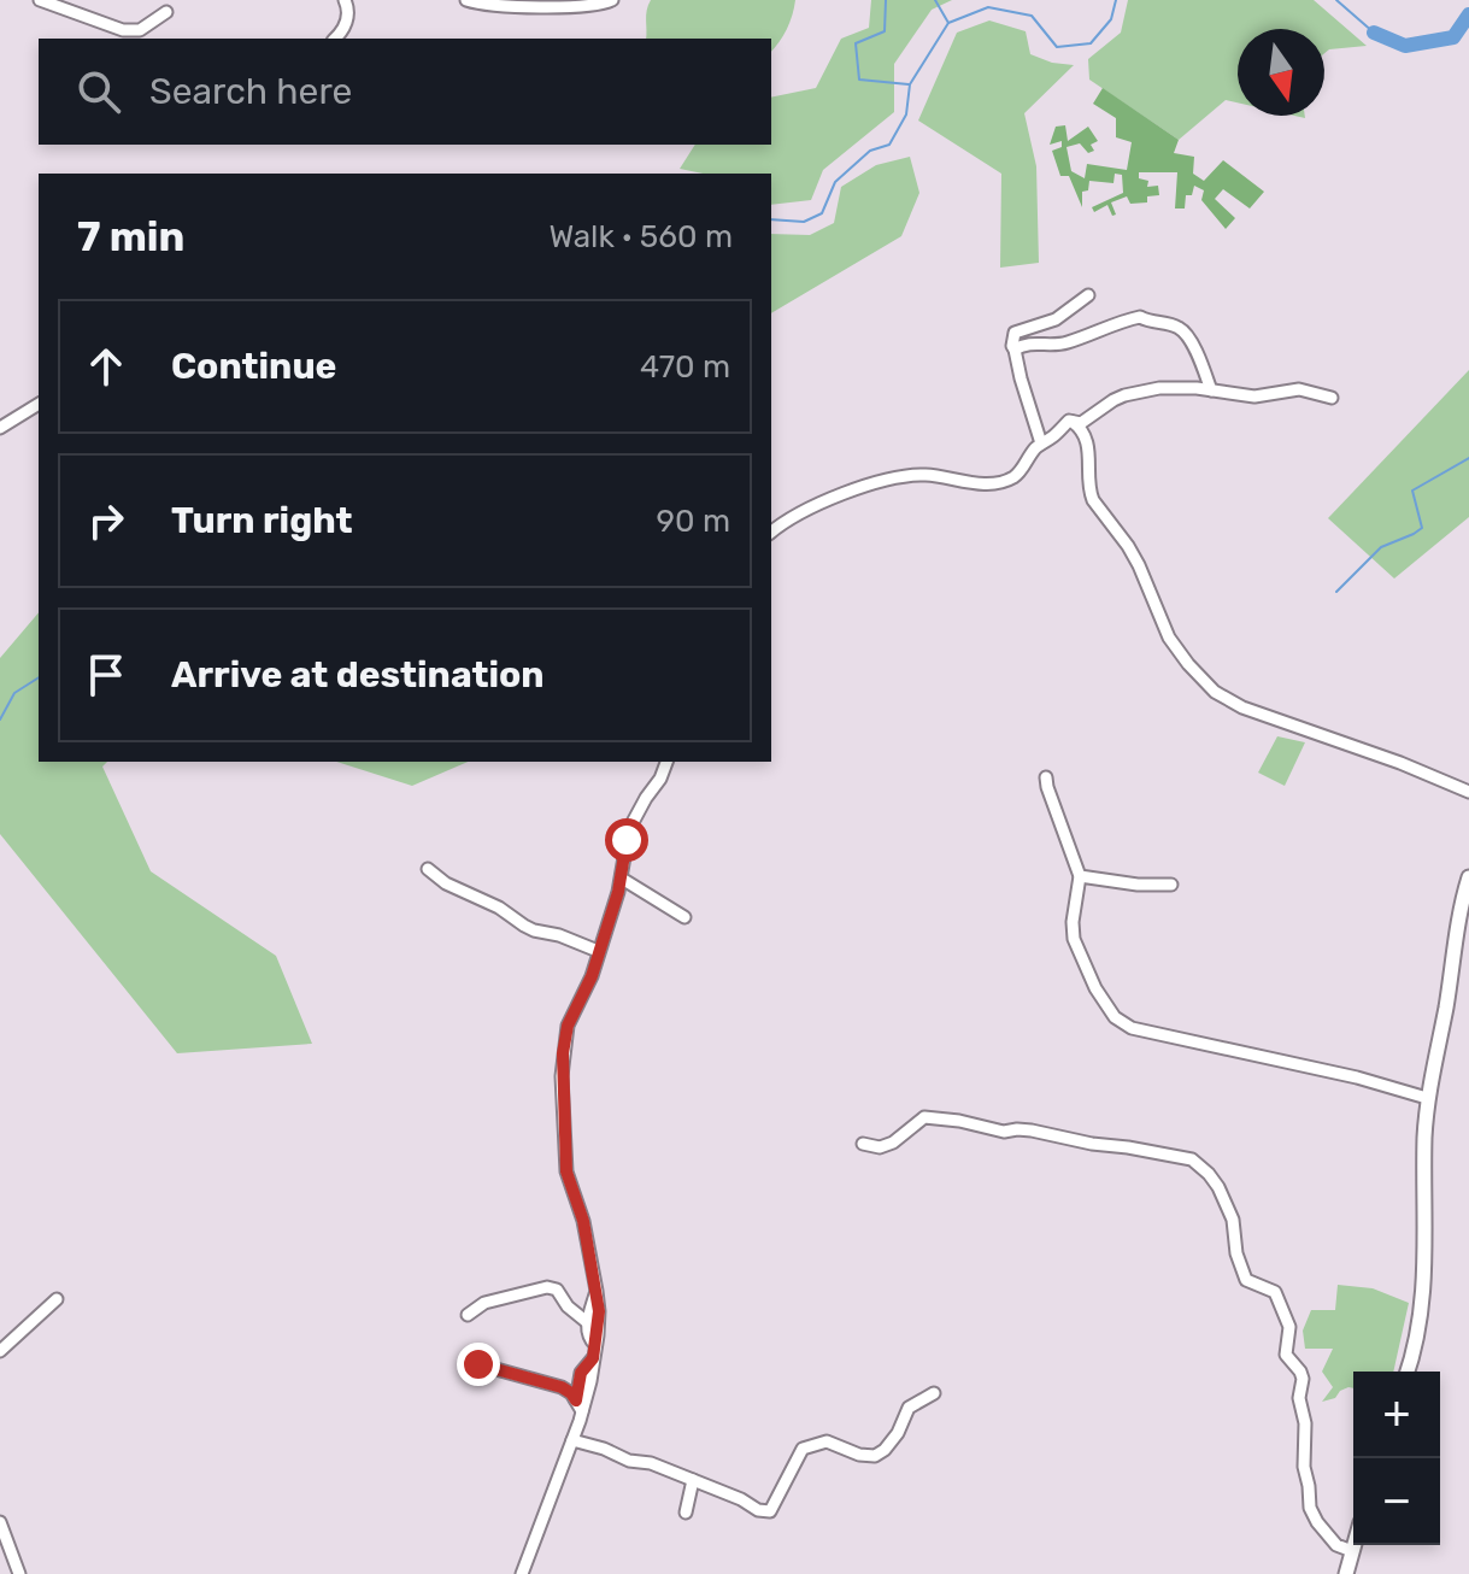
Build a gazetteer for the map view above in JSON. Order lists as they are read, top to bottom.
{
  "north": "bottom",
  "page": {
    "search": "Search here",
    "heading": ["7 min", "Walk · 560 m"],
    "list": [
      ["Continue", "470 m"],
      ["Turn right", "90 m"],
      "Arrive at destination"
    ],
    "map_buttons": ["+", "−"]
  }
}
